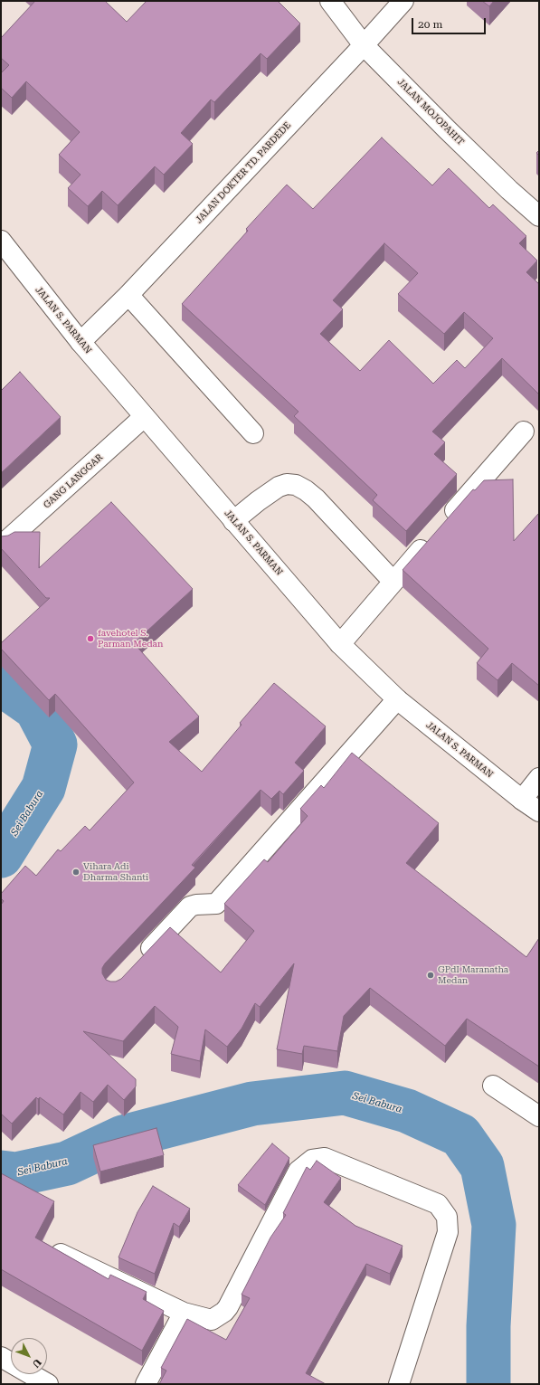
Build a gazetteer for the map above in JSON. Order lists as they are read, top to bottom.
{
  "streets": {
    "street": [
      "JALAN MOJOPAHIT",
      "JALAN DOKTER TD. PARDEDE",
      "JALAN S. PARMAN",
      "GANG LANGGAR"
    ]
  },
  "crossings": [
    ["JALAN MOJOPAHIT", "JALAN DOKTER TD. PARDEDE"],
    ["JALAN DOKTER TD. PARDEDE", "JALAN S. PARMAN"],
    ["JALAN S. PARMAN", "GANG LANGGAR"]
  ],
  "water": ["Sei Babura"],
  "places": ["favehotel S. Parman Medan", "Vihara Adi Dharma Shanti", "GPdI Maranatha Medan"],
  "scale_bar": "20 m",
  "north": "bottom right"
}
